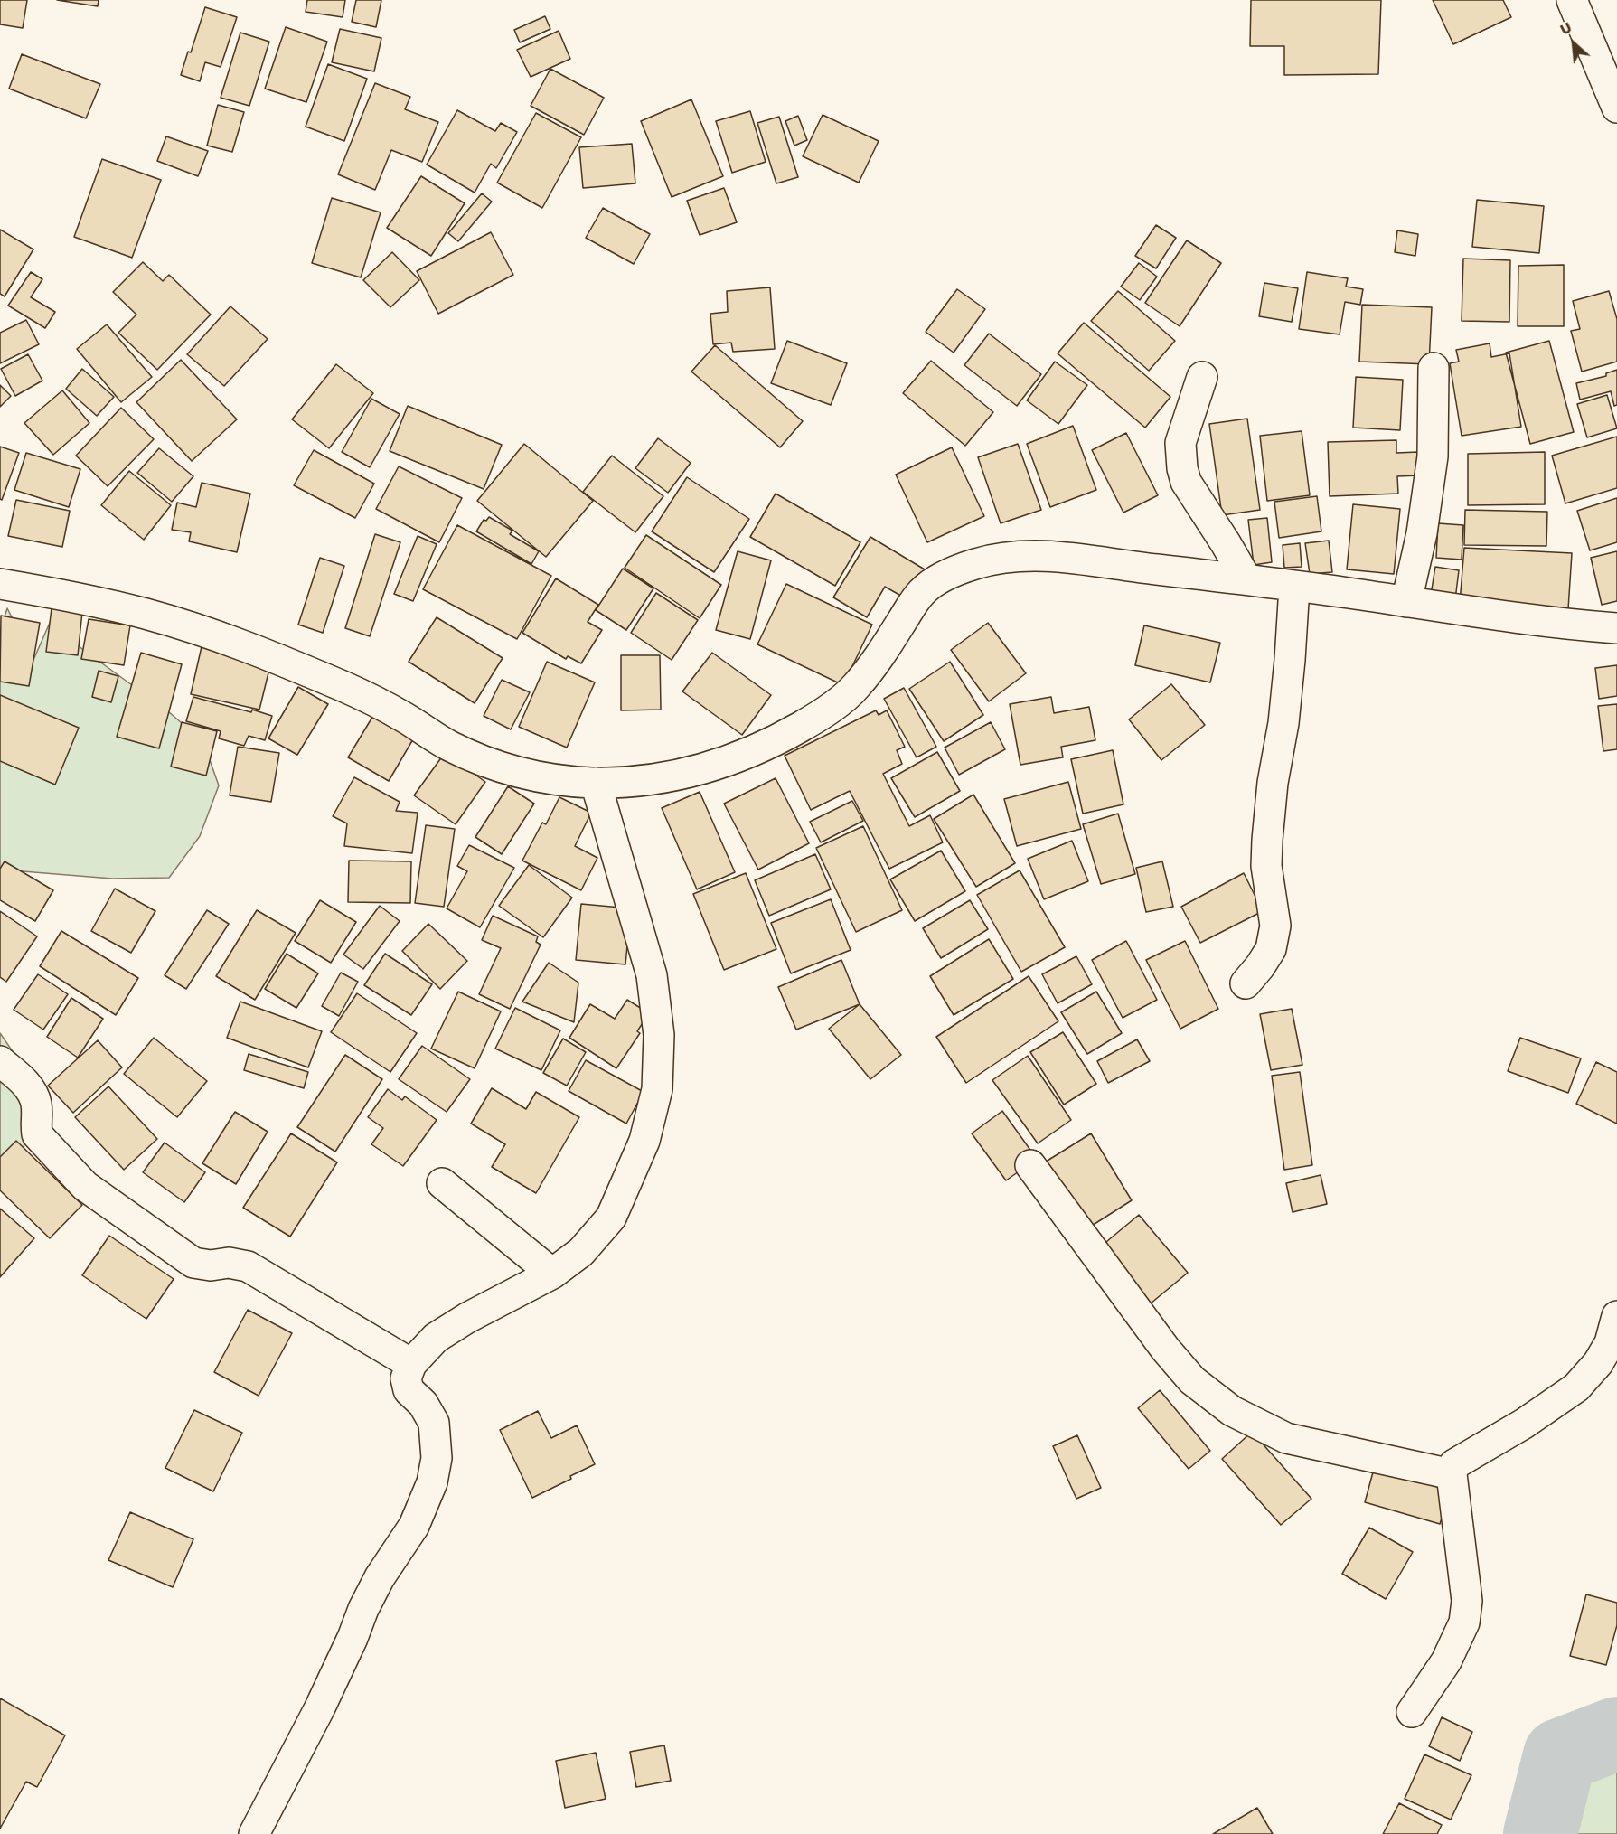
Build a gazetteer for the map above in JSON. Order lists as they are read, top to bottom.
{
  "north": "top left"
}
